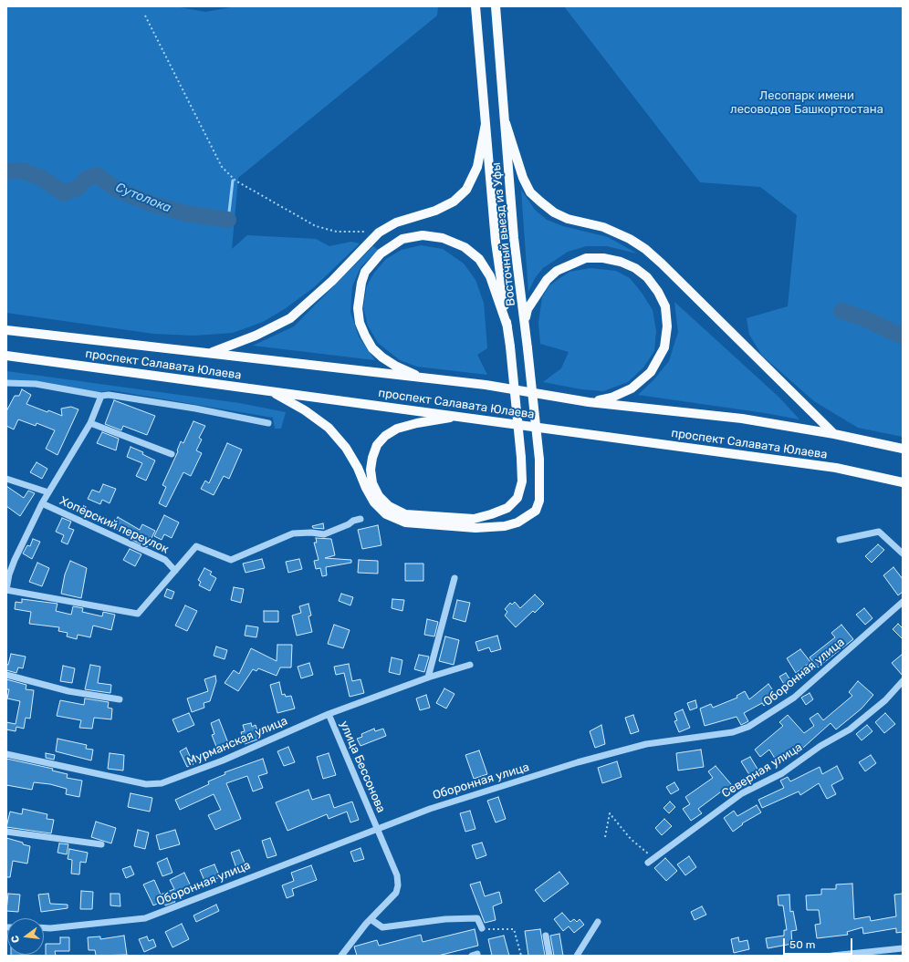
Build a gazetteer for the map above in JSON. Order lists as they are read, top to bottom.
{
  "streets": {
    "main road": ["Восточный выезд из Уфы", "проспект Салавата Юлаева"],
    "street": [
      "Хопёрский переулок",
      "Оборонная улица",
      "Мурманская улица",
      "улица Бессонова",
      "Северная улица"
    ]
  },
  "crossings": [
    ["Восточный выезд из Уфы", "проспект Салавата Юлаева"],
    ["Оборонная улица", "улица Бессонова"],
    ["Мурманская улица", "улица Бессонова"]
  ],
  "water": ["Сутолока"],
  "parks": ["Лесопарк имени лесоводов Башкортостана"],
  "scale_bar": "50 m",
  "north": "left"
}
